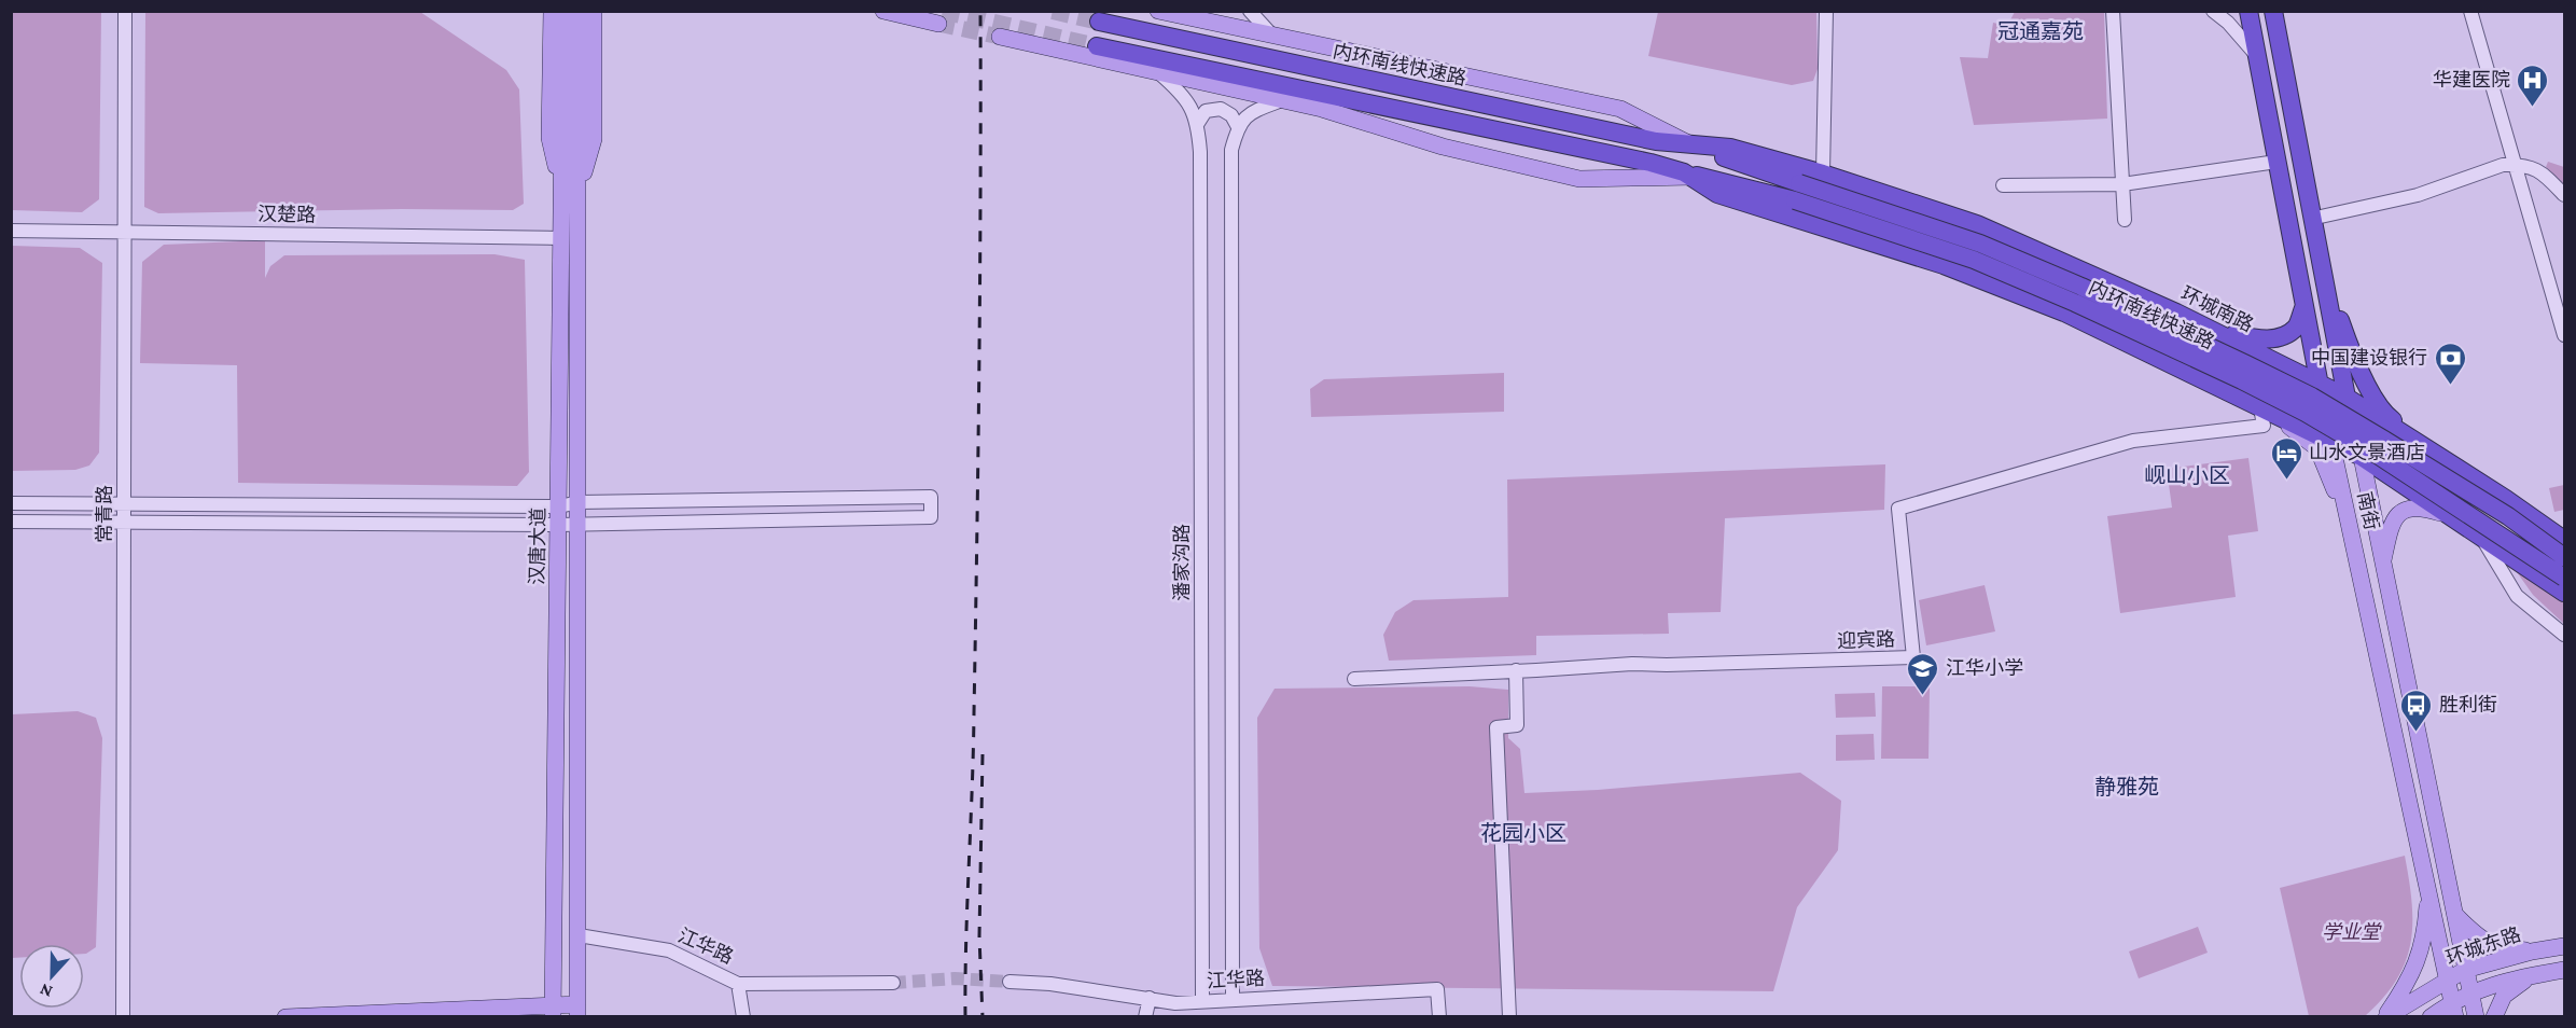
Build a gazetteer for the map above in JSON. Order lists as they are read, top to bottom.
{
  "streets": {
    "highway": ["内环南线快速路", "环城南路", "南街"],
    "main road": ["汉唐大道", "环城东路"],
    "street": [
      "汉楚路",
      "常青路",
      "潘家沟路",
      "迎宾路",
      "江华路"
    ]
  },
  "crossings": [
    ["内环南线快速路", "环城南路"],
    ["内环南线快速路", "迎宾路"],
    ["汉楚路", "常青路"],
    ["汉楚路", "汉唐大道"],
    ["环城南路", "南街"],
    ["南街", "环城东路"],
    ["汉唐大道", "江华路"],
    ["潘家沟路", "江华路"]
  ],
  "districts": [
    "冠通嘉苑",
    "岘山小区",
    "静雅苑",
    "花园小区"
  ],
  "parks": ["学业堂"],
  "places": {
    "hospital": ["华建医院"],
    "bank": ["中国建设银行"],
    "hotel": ["山水文景酒店"],
    "school or university": ["江华小学"],
    "bus stop": ["胜利街"]
  },
  "north": "bottom"
}
